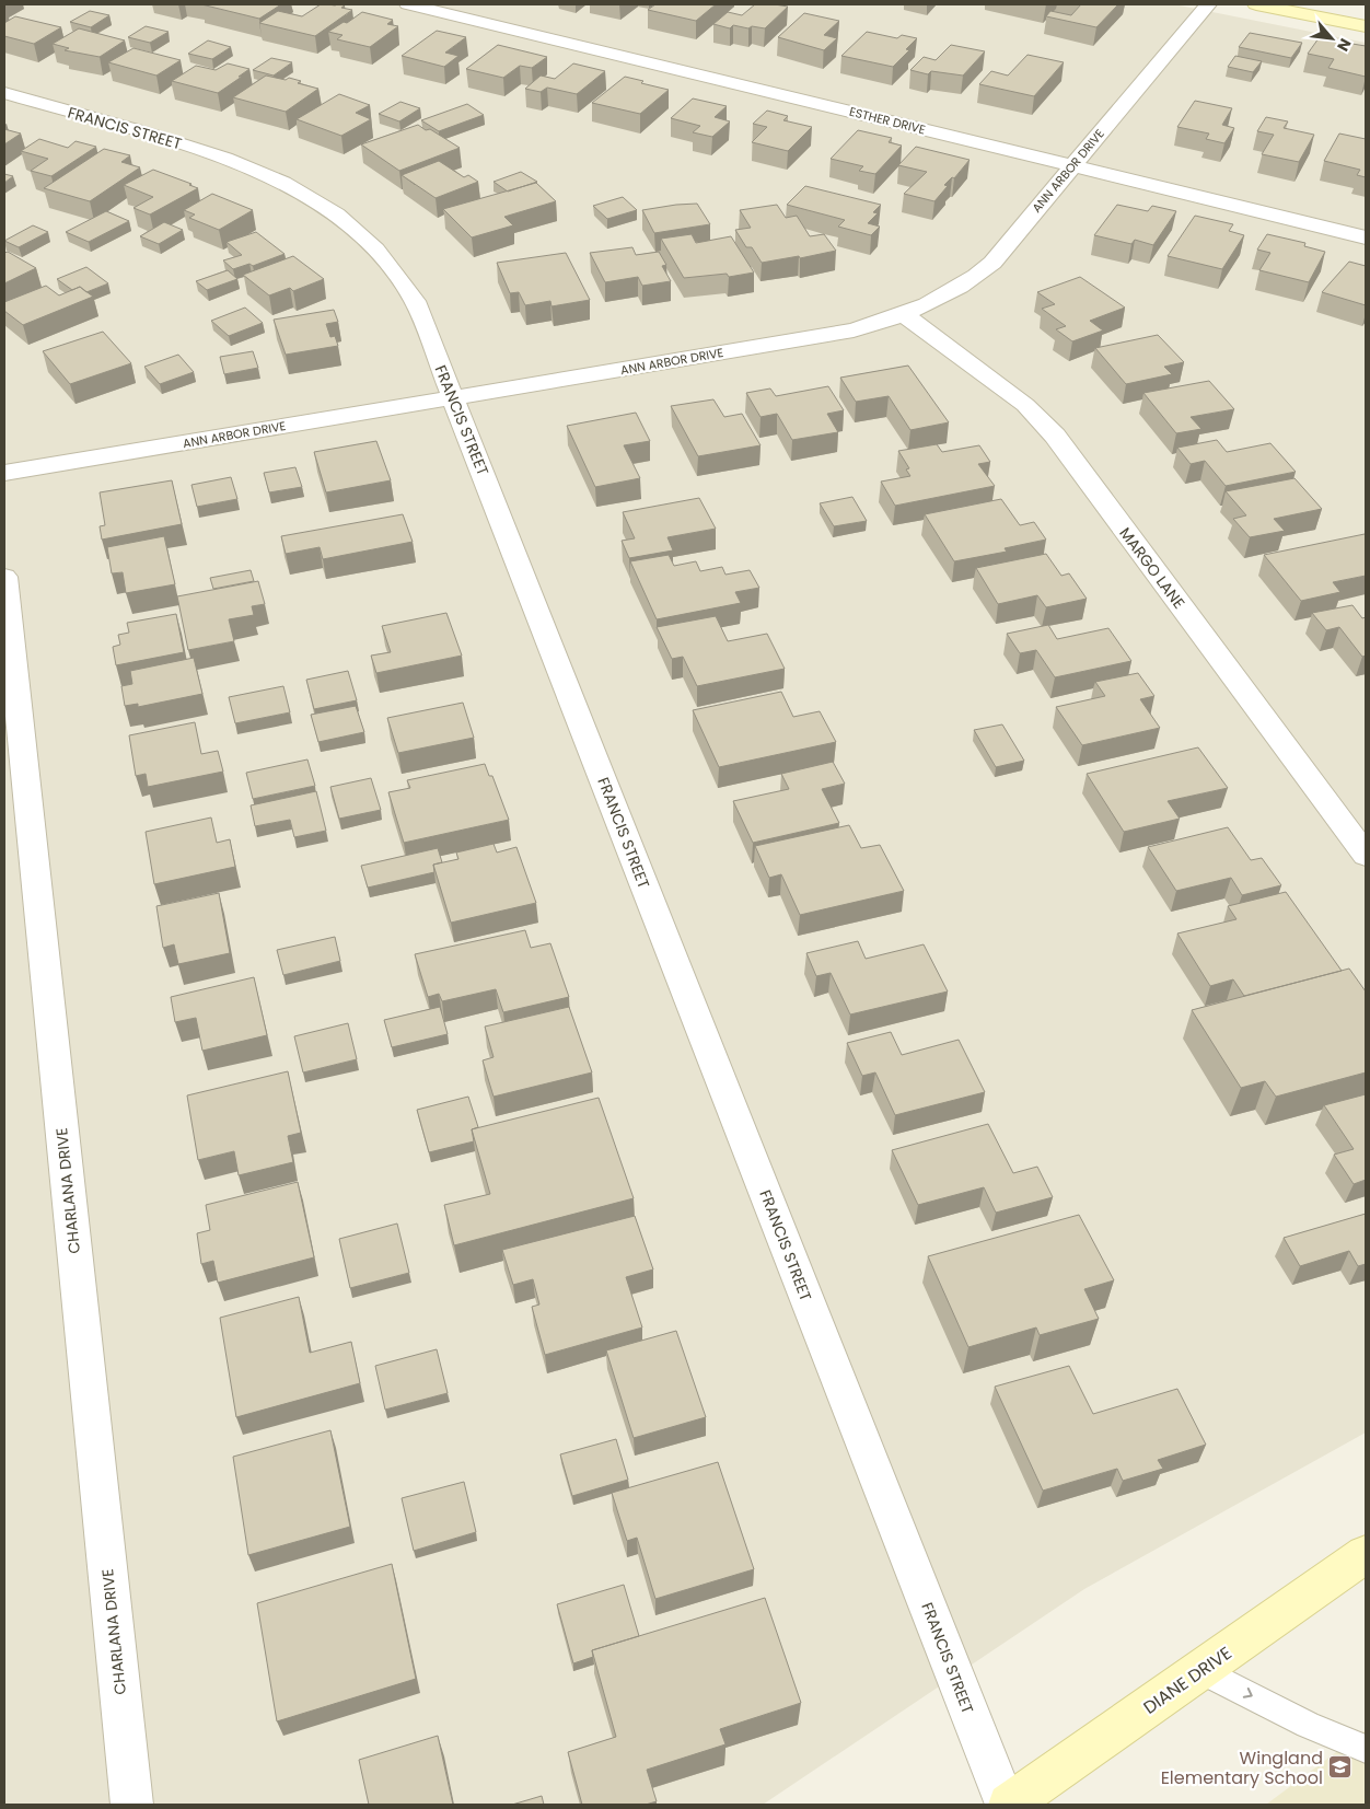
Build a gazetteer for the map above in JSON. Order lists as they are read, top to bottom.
{
  "streets": {
    "street": [
      "ESTHER DRIVE",
      "FRANCIS STREET",
      "ANN ARBOR DRIVE",
      "MARGO LANE",
      "CHARLANA DRIVE",
      "DIANE DRIVE"
    ]
  },
  "crossings": [
    ["ESTHER DRIVE", "ANN ARBOR DRIVE"],
    ["FRANCIS STREET", "ANN ARBOR DRIVE"],
    ["FRANCIS STREET", "DIANE DRIVE"],
    ["ANN ARBOR DRIVE", "MARGO LANE"]
  ],
  "places": {
    "school or university": ["Wingland Elementary School"]
  },
  "north": "bottom right"
}
